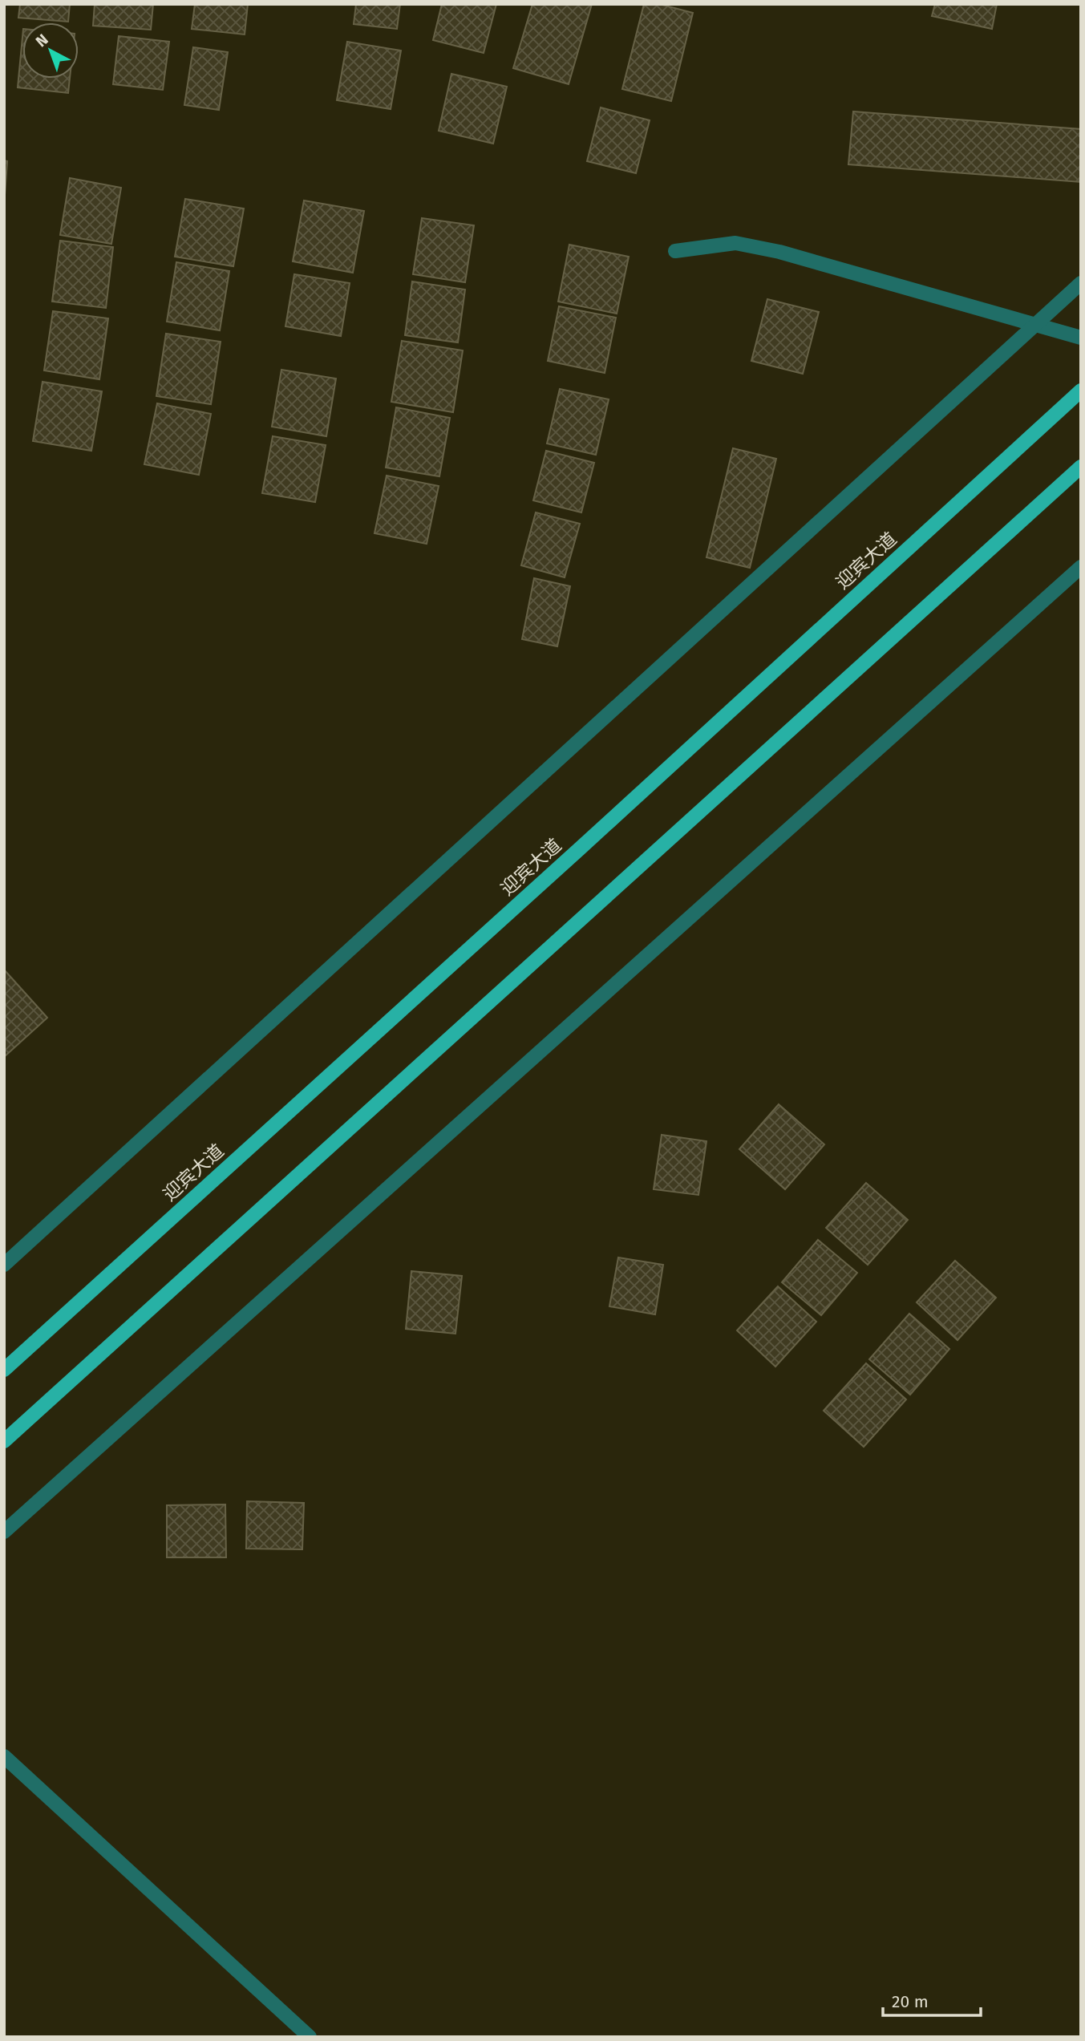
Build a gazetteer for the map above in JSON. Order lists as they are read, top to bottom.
{
  "streets": {
    "main road": ["迎宾大道"]
  },
  "scale_bar": "20 m",
  "north": "top left"
}
